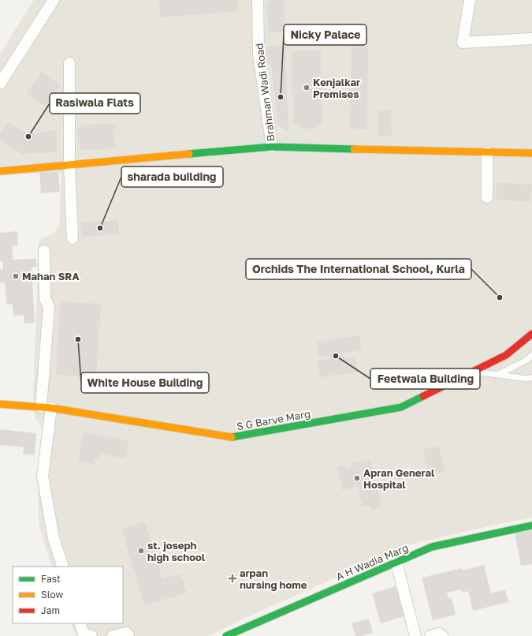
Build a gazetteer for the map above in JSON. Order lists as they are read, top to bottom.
{
  "streets": {
    "street": ["Brahman Wadi Road", "S G Barve Marg", "A H Wadia Marg"]
  },
  "places": {
    "other": [
      "Kenjalkar Premises",
      "Nicky Palace",
      "Rasiwala Flats",
      "sharada building",
      "Mahan SRA",
      "Orchids The International School, Kurla",
      "White House Building",
      "Feetwala Building",
      "Apran General Hospital",
      "st. joseph high school"
    ],
    "health": ["arpan nursing home"]
  },
  "legend": ["Fast", "Slow", "Jam"]
}
